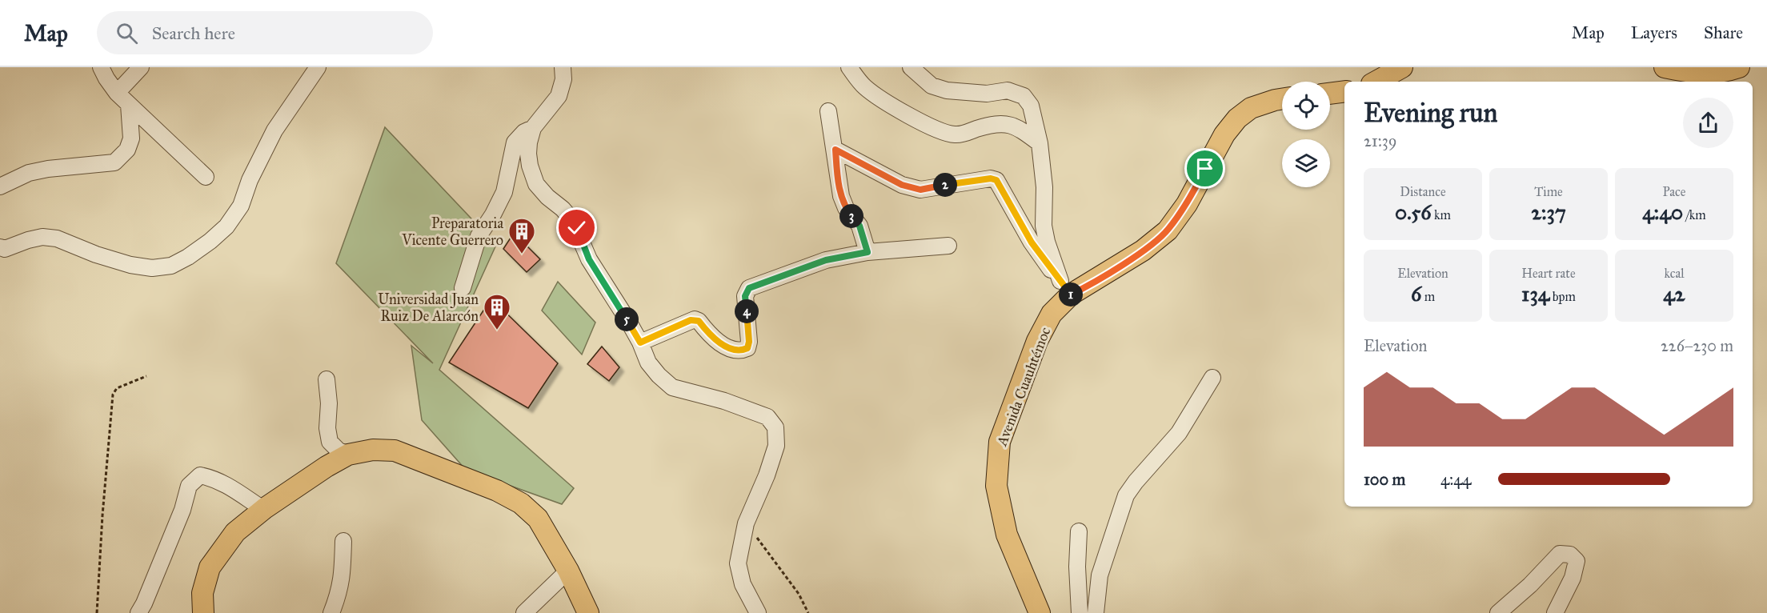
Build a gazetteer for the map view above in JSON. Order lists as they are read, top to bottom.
{
  "streets": {
    "main road": ["Avenida Cuauhtémoc"]
  },
  "places": {
    "building": ["Preparatoria Vicente Guerrero", "Universidad Juan Ruiz De Alarcón"]
  },
  "page": {
    "header": "Map",
    "search": "Search here",
    "nav": ["Map", "Layers", "Share"],
    "heading": ["Evening run", "21:39"],
    "stats": [
      ["Distance", "0.56 km"],
      ["Time", "2:37"],
      ["Pace", "4:40 /km"],
      ["Elevation", "6 m"],
      ["Heart rate", "134 bpm"],
      ["kcal", "42"]
    ],
    "pins": [
      "2",
      "3",
      "1",
      "4",
      "5"
    ],
    "chart": ["Elevation", "226–230 m"],
    "list": [
      {
        "name": "100 m",
        "note": "4:44"
      }
    ]
  }
}
